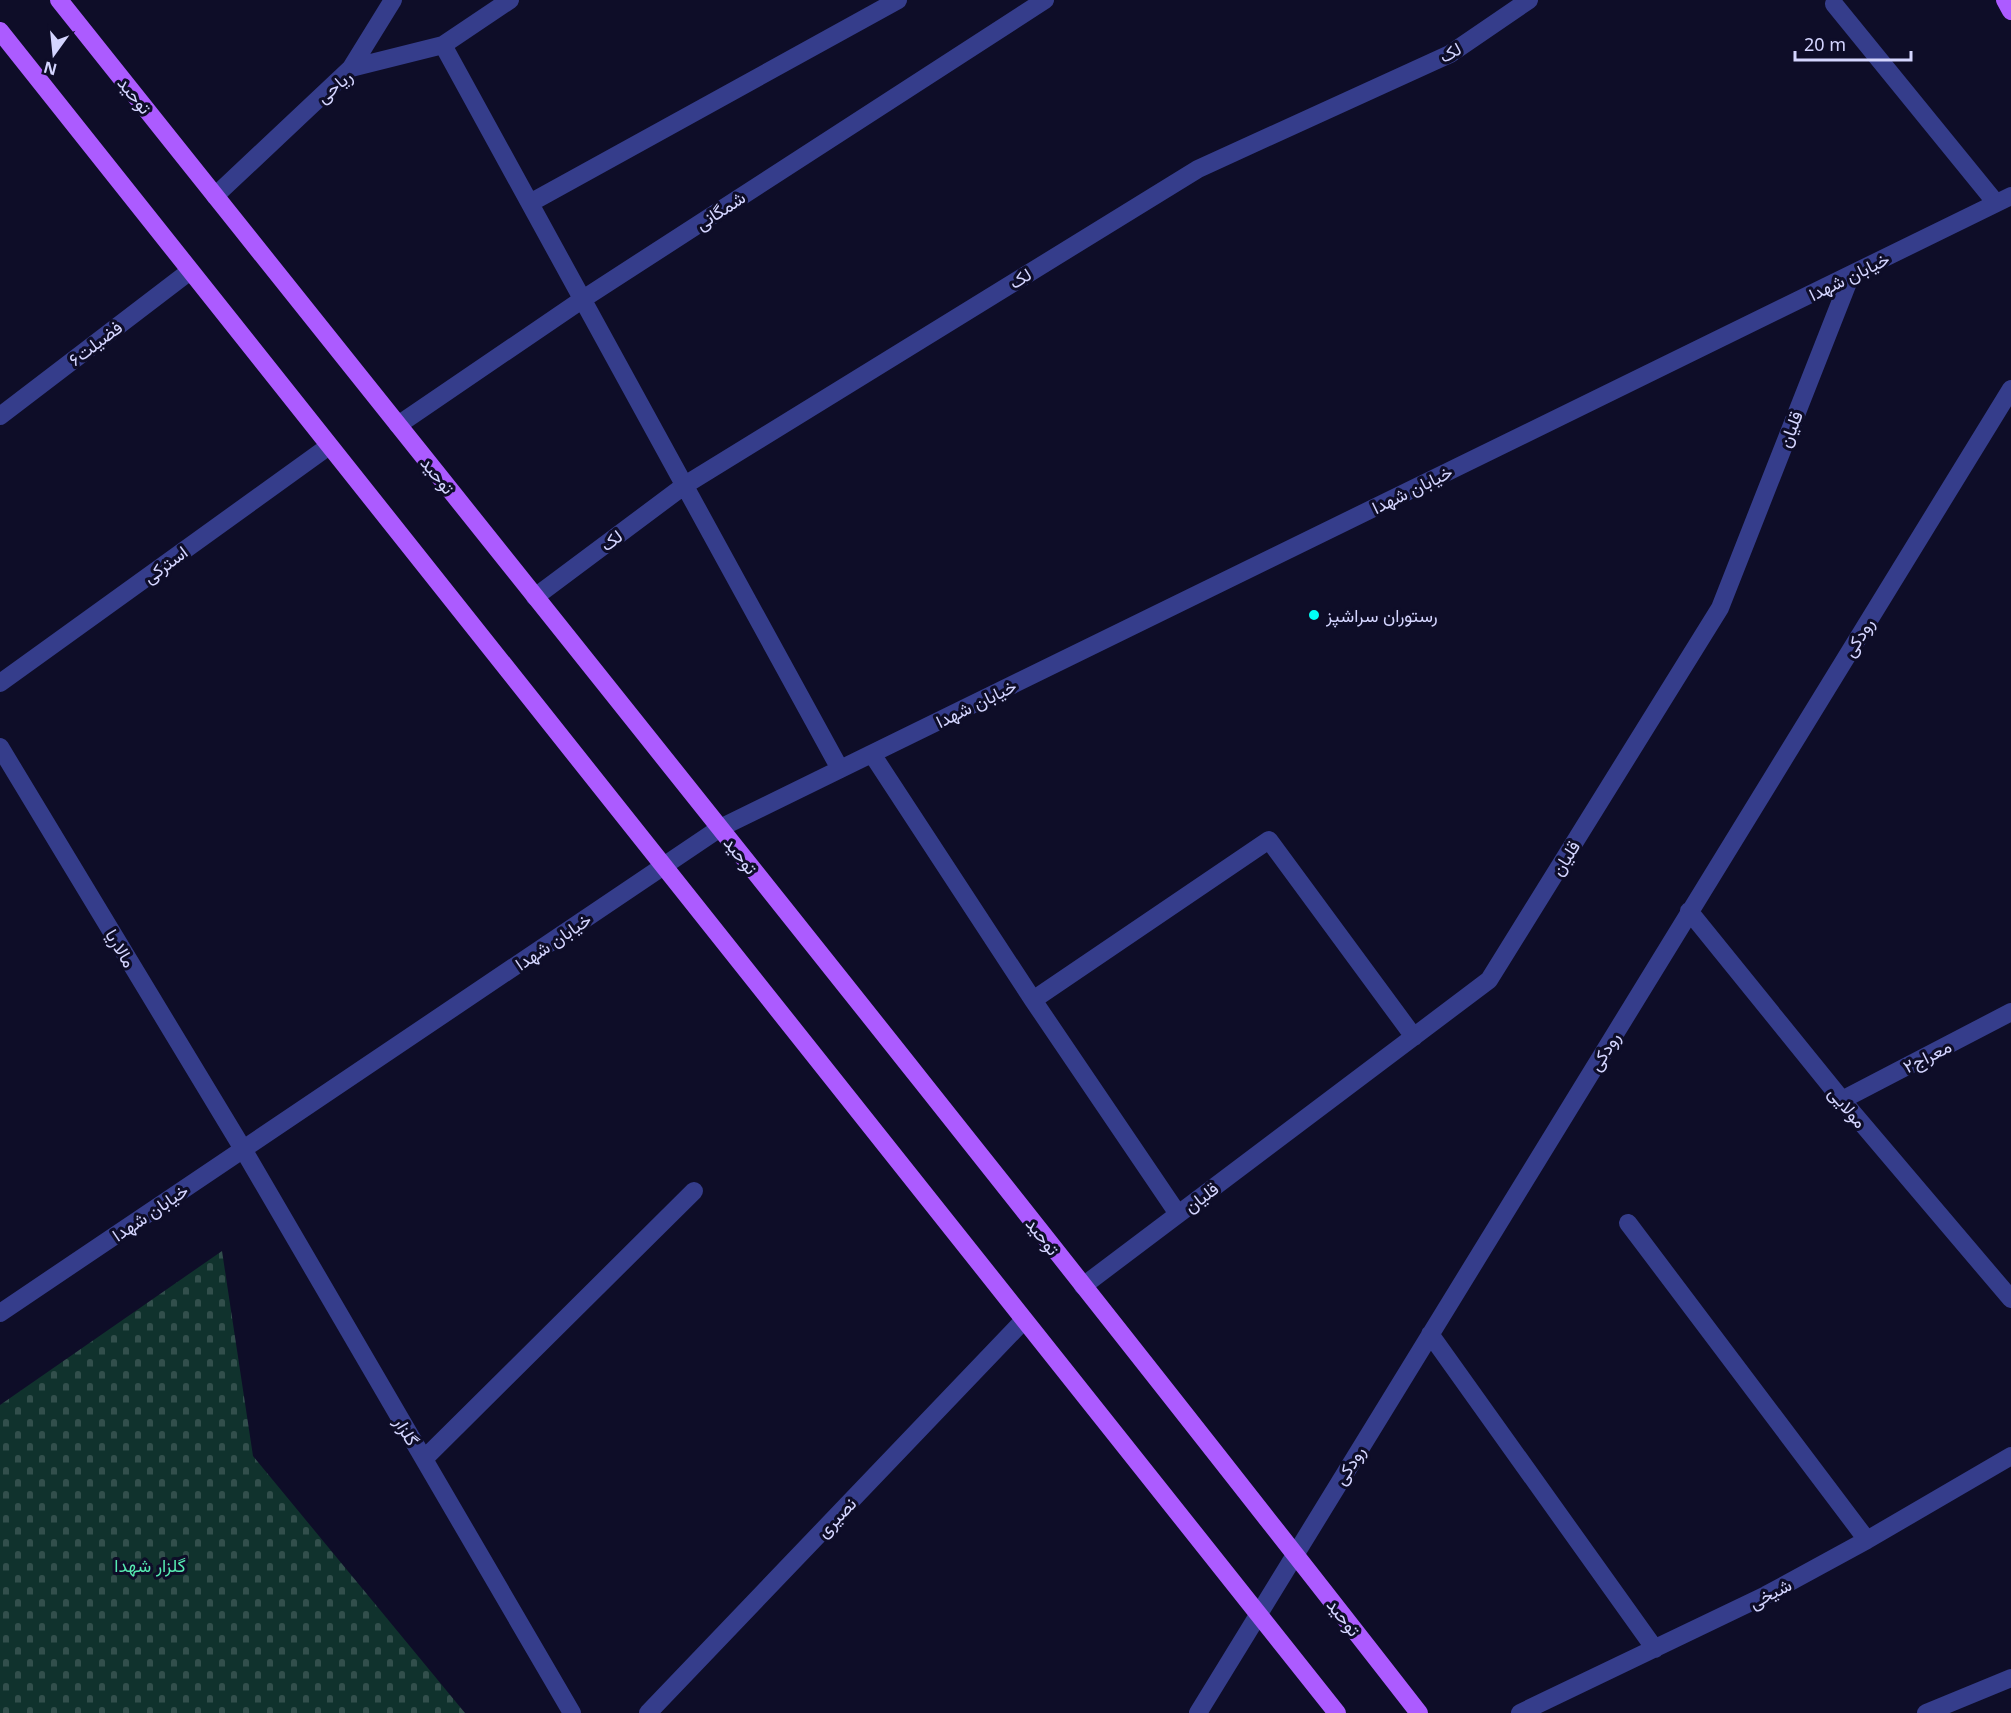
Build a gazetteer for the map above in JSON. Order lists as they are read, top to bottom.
{
  "streets": {
    "main road": ["توحید"],
    "street": [
      "لک",
      "ریاحی",
      "شمگانی",
      "خیابان شهدا",
      "فضیلت۶",
      "قلیان",
      "استرکی",
      "رودکی",
      "مالاریا",
      "معراج۲",
      "مولایی",
      "گلزار",
      "نصیری",
      "شیخی"
    ]
  },
  "crossings": [
    ["لک", "توحید"],
    ["ریاحی", "توحید"],
    ["توحید", "شمگانی"],
    ["توحید", "خیابان شهدا"],
    ["توحید", "قلیان"],
    ["توحید", "رودکی"],
    ["خیابان شهدا", "قلیان"],
    ["خیابان شهدا", "مالاریا"],
    ["خیابان شهدا", "گلزار"],
    ["رودکی", "مولایی"],
    ["مالاریا", "گلزار"],
    ["معراج۲", "مولایی"]
  ],
  "parks": ["گلزار شهدا"],
  "places": ["رستوران سراشپز"],
  "scale_bar": "20 m",
  "north": "bottom"
}
